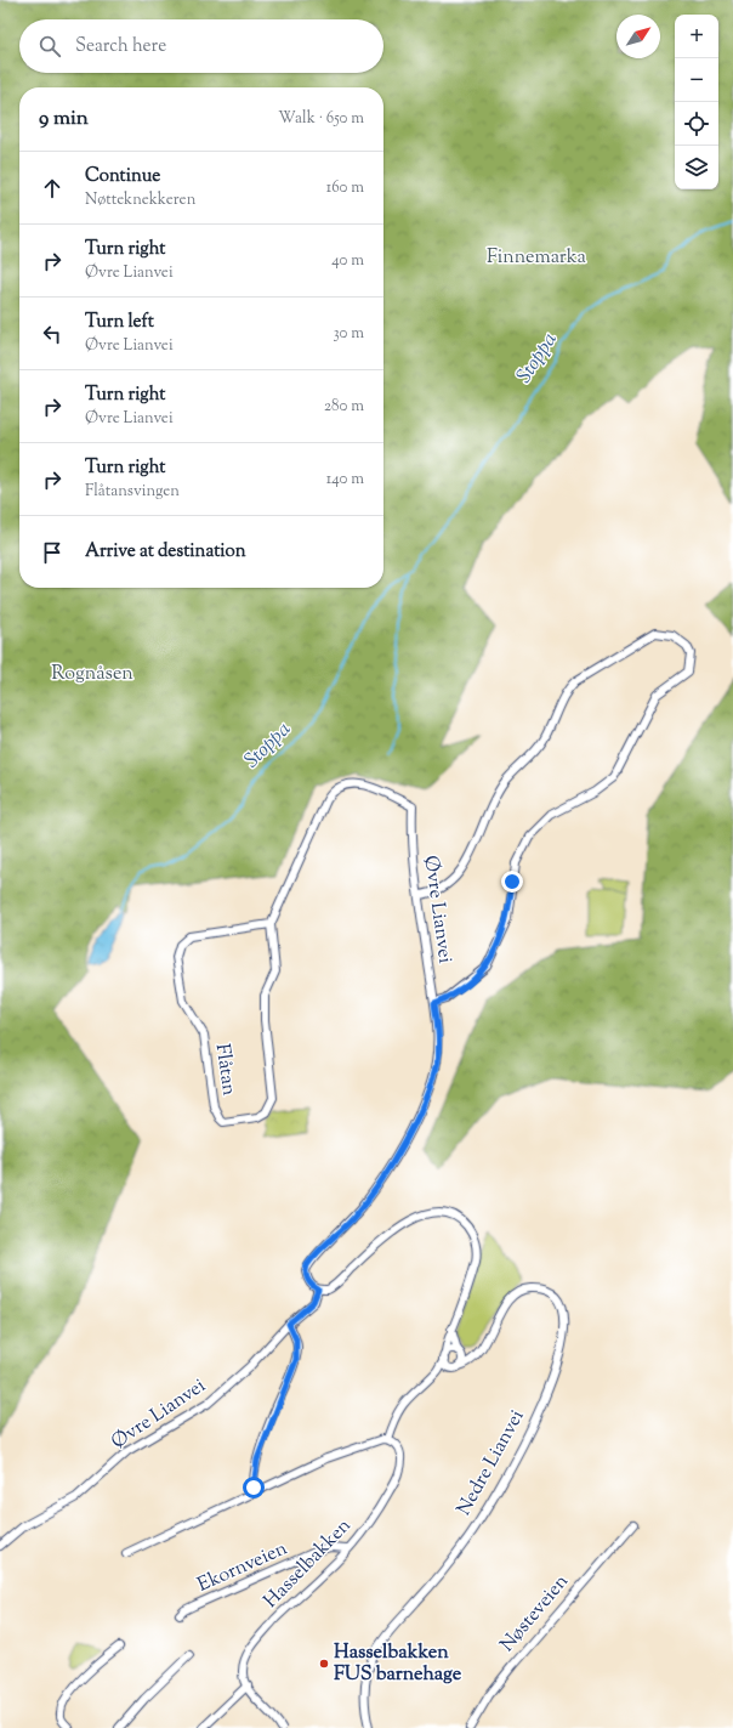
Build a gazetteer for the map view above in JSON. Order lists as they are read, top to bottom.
{
  "streets": {
    "street": [
      "Øvre Lianvei",
      "Flåtan",
      "Nedre Lianvei",
      "Hasselbakken",
      "Ekornveien",
      "Nøsteveien"
    ]
  },
  "crossings": [
    ["Øvre Lianvei", "Flåtan"],
    ["Hasselbakken", "Ekornveien"]
  ],
  "water": ["Stoppa"],
  "parks": ["Finnemarka", "Rognåsen"],
  "places": ["Hasselbakken FUS barnehage"],
  "north": "top right",
  "page": {
    "map_buttons": ["+", "−"],
    "search": "Search here",
    "heading": ["9 min", "Walk · 650 m"],
    "list": [
      ["Continue", "Nøtteknekkeren", "160 m"],
      ["Turn right", "Øvre Lianvei", "40 m"],
      ["Turn left", "Øvre Lianvei", "30 m"],
      ["Turn right", "Øvre Lianvei", "280 m"],
      ["Turn right", "Flåtansvingen", "140 m"],
      "Arrive at destination"
    ]
  }
}
